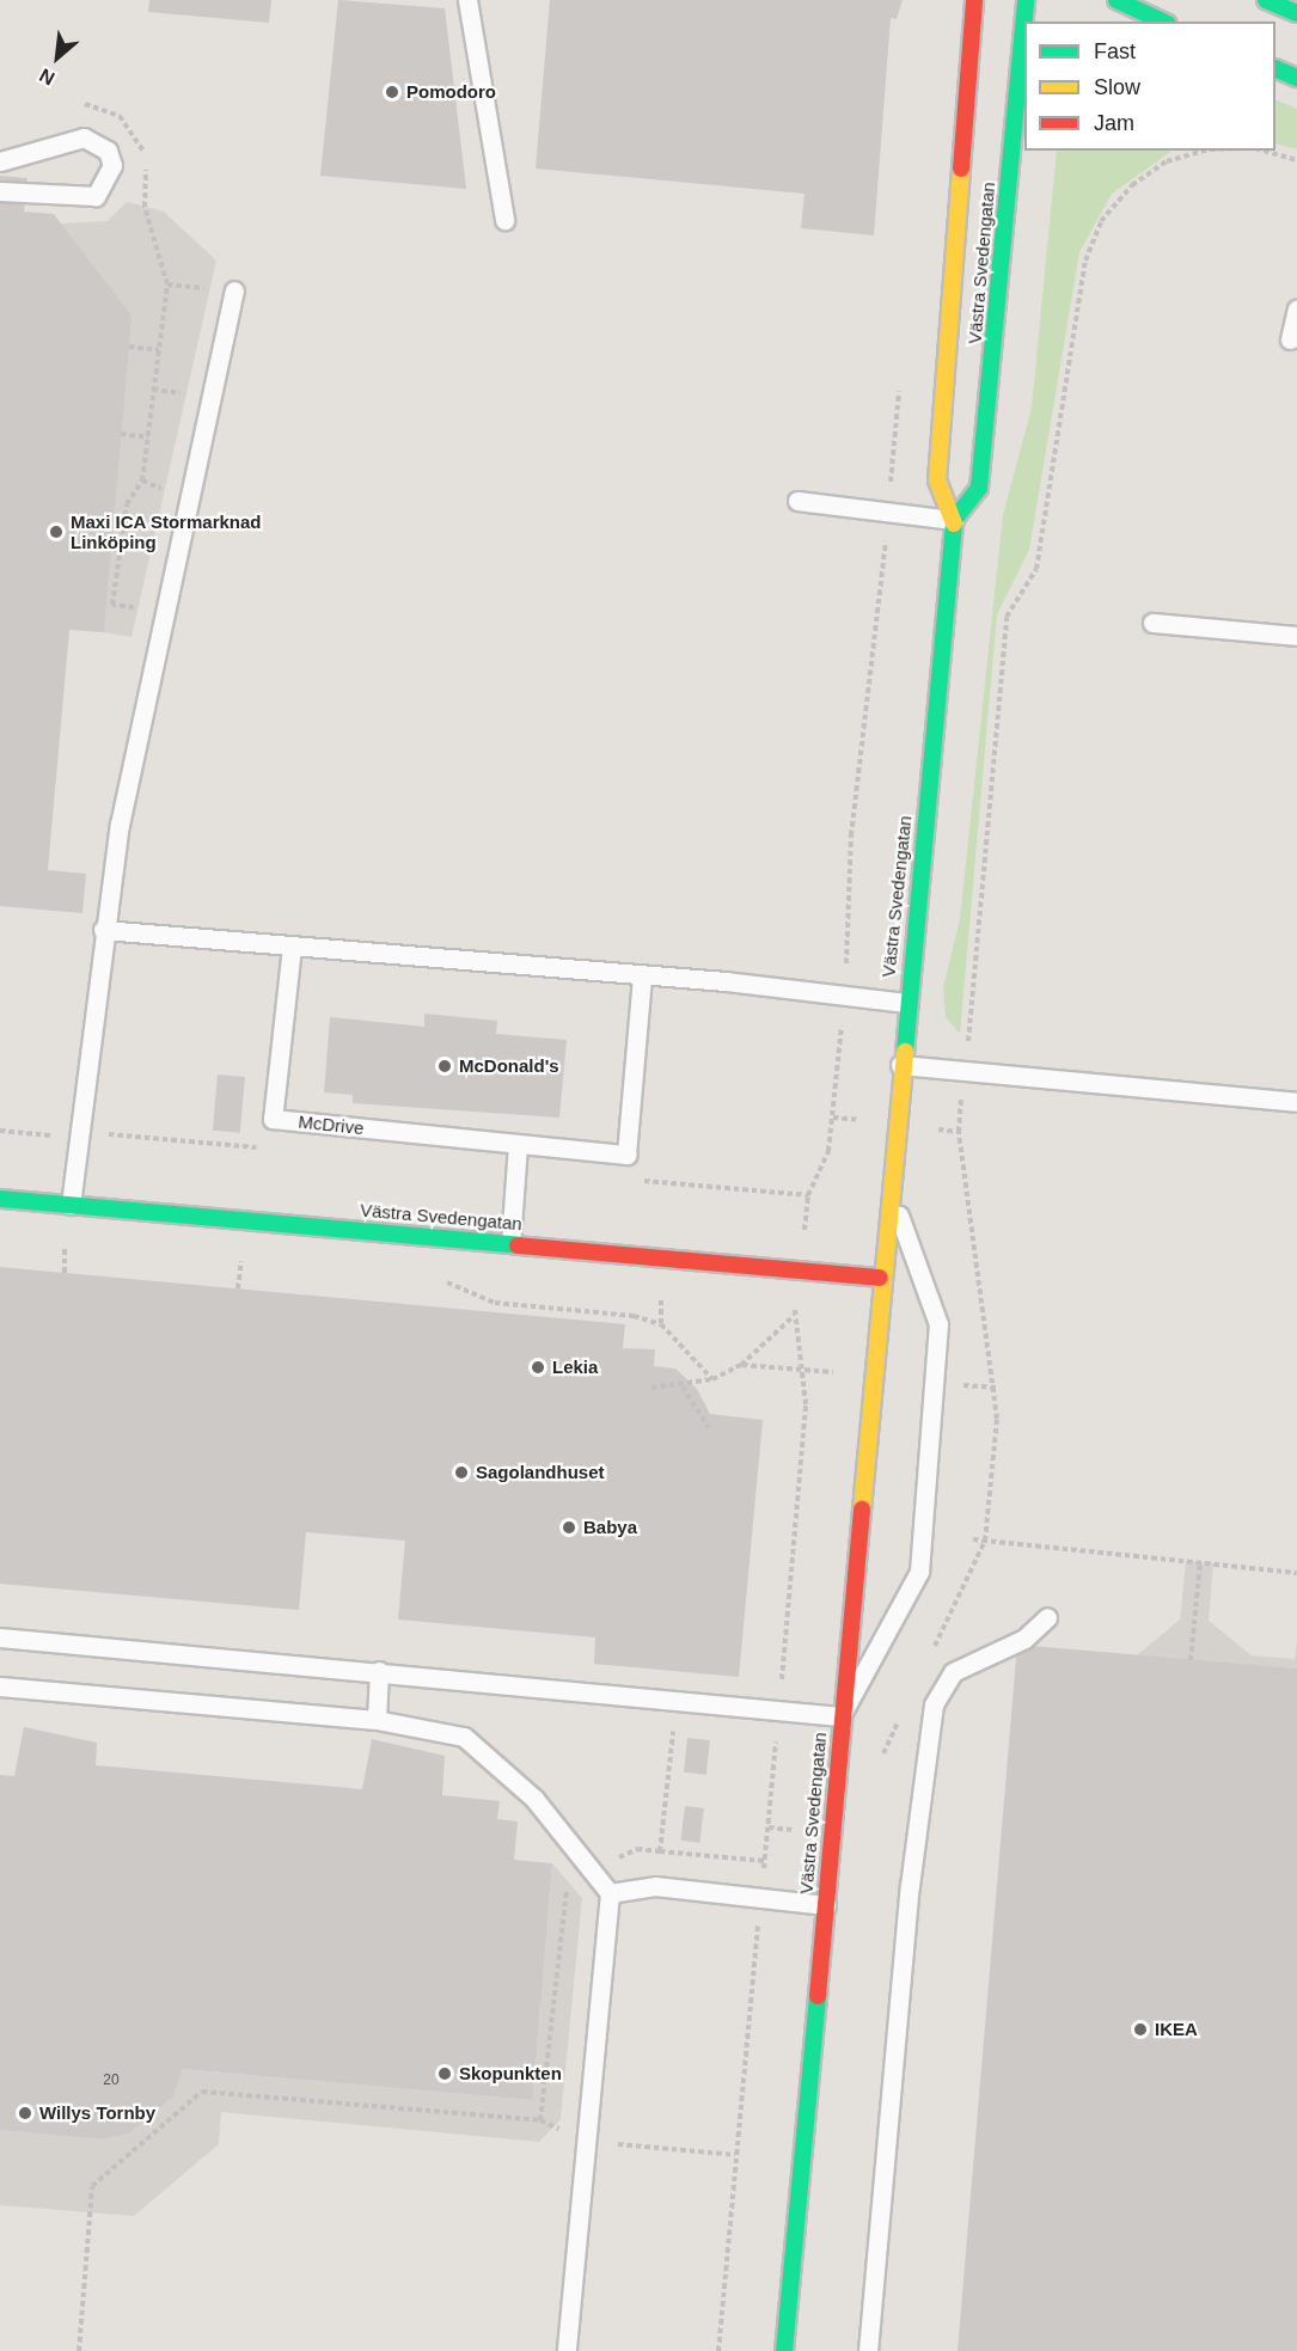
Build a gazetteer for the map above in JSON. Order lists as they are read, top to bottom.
{
  "streets": {
    "street": ["Västra Svedengatan"],
    "lane": ["McDrive"]
  },
  "places": [
    "Pomodoro",
    "Maxi ICA Stormarknad Linköping",
    "McDonald's",
    "Lekia",
    "Sagolandhuset",
    "Babya",
    "IKEA",
    "Skopunkten",
    "Willys Tornby"
  ],
  "house_numbers": ["20"],
  "legend": ["Fast", "Slow", "Jam"],
  "north": "bottom left"
}
